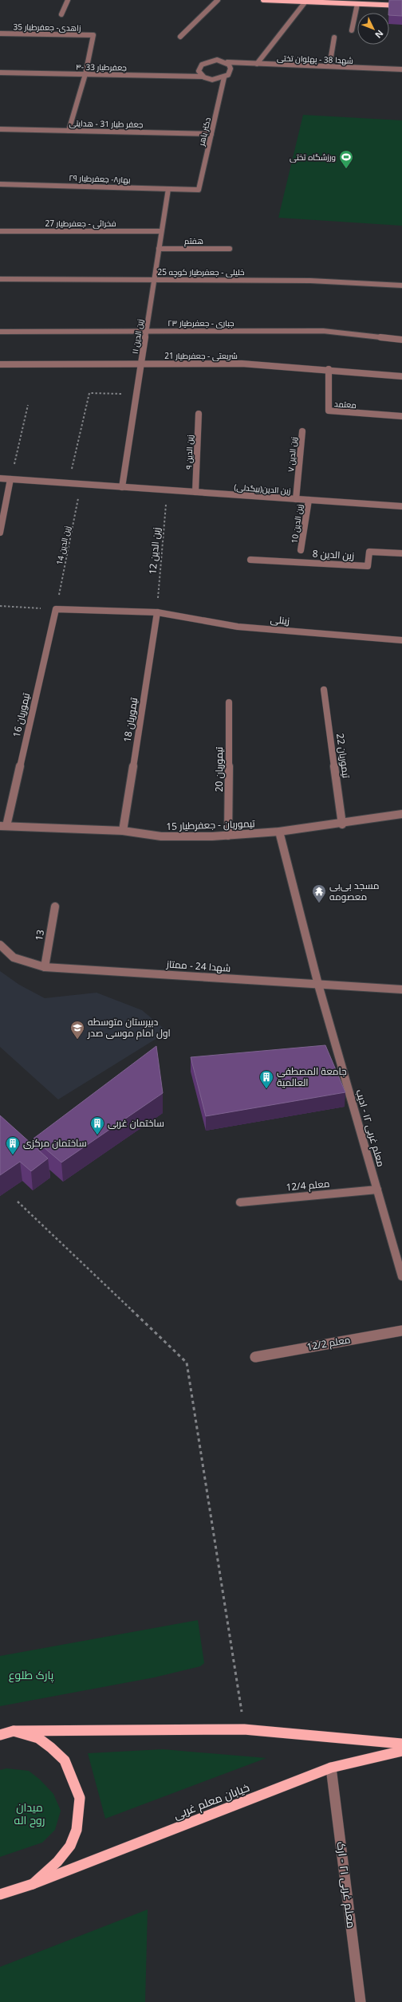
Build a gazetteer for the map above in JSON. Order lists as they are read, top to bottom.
{
  "streets": {
    "main road": ["خیابان معلم غربی"],
    "street": [
      "زاهدی- جعفرطیار 35",
      "شهدا 38 - پهلوان تختی",
      "۴- جعفرطیار 33",
      "جعفر طیار 31 - هدایتی",
      "دکتر باهر",
      "بهار۸- جعفرطیار ۲۹",
      "فخرائی - جعفرطیار 27",
      "هفتم",
      "خلیلی - جعفرطیار کوچه 25",
      "جباری - جعفرطیار ۲۳",
      "زین الدین ۱۱",
      "شریعتی - جعفرطیار 21",
      "معتمد",
      "زین الدین ۹",
      "زین الدین ۷",
      "زین الدین(بیگدلی)",
      "زین الدین 10",
      "زین الدین 8",
      "زینلی",
      "تیموریان 16",
      "تیموریان 18",
      "تیموریان 22",
      "تیموریان 20",
      "تیموریان - جعفرطیار 15",
      "13",
      "شهدا 24 - ممتاز",
      "معلم غربی ۱۲ - ادیب",
      "معلم 12/4",
      "معلم 12/2",
      "معلم غربی ۲۱ - ارک"
    ],
    "path": ["زین الدین 14", "زین الدین 12"]
  },
  "crossings": [
    ["زاهدی- جعفرطیار 35", "۴- جعفرطیار 33"],
    ["شهدا 38 - پهلوان تختی", "۴- جعفرطیار 33"],
    ["شهدا 38 - پهلوان تختی", "دکتر باهر"],
    ["۴- جعفرطیار 33", "دکتر باهر"],
    ["جعفر طیار 31 - هدایتی", "دکتر باهر"],
    ["دکتر باهر", "بهار۸- جعفرطیار ۲۹"],
    ["بهار۸- جعفرطیار ۲۹", "زین الدین ۱۱"],
    ["فخرائی - جعفرطیار 27", "زین الدین ۱۱"],
    ["هفتم", "زین الدین ۱۱"],
    ["خلیلی - جعفرطیار کوچه 25", "زین الدین ۱۱"],
    ["جباری - جعفرطیار ۲۳", "زین الدین ۱۱"],
    ["زین الدین ۱۱", "شریعتی - جعفرطیار 21"],
    ["زین الدین ۱۱", "زین الدین(بیگدلی)"],
    ["شریعتی - جعفرطیار 21", "معتمد"],
    ["زین الدین ۹", "زین الدین(بیگدلی)"],
    ["زین الدین ۷", "زین الدین(بیگدلی)"],
    ["زین الدین(بیگدلی)", "زین الدین 10"],
    ["زین الدین(بیگدلی)", "زین الدین 14"],
    ["زین الدین(بیگدلی)", "زین الدین 12"],
    ["زین الدین 14", "زینلی"],
    ["زین الدین 14", "تیموریان 16"],
    ["زین الدین 12", "زینلی"],
    ["زین الدین 12", "تیموریان 18"],
    ["زینلی", "تیموریان 16"],
    ["زینلی", "تیموریان 18"],
    ["تیموریان 16", "تیموریان - جعفرطیار 15"],
    ["تیموریان 18", "تیموریان - جعفرطیار 15"],
    ["تیموریان 22", "تیموریان - جعفرطیار 15"],
    ["تیموریان 20", "تیموریان - جعفرطیار 15"],
    ["تیموریان - جعفرطیار 15", "معلم غربی ۱۲ - ادیب"],
    ["13", "شهدا 24 - ممتاز"],
    ["شهدا 24 - ممتاز", "معلم غربی ۱۲ - ادیب"],
    ["معلم غربی ۱۲ - ادیب", "معلم 12/4"],
    ["خیابان معلم غربی", "معلم غربی ۲۱ - ارک"]
  ],
  "parks": ["پارک طلوع", "میدان روح اله"],
  "places": {
    "sports": ["ورزشگاه تختی"],
    "temple": ["مسجد بی‌بی معصومه"],
    "school or university": ["دبیرستان متوسطه اول امام موسی صدر"],
    "building": ["جامعة المصطفی العالمیة", "ساختمان غربی", "ساختمان مرکزی"]
  },
  "north": "bottom right"
}
